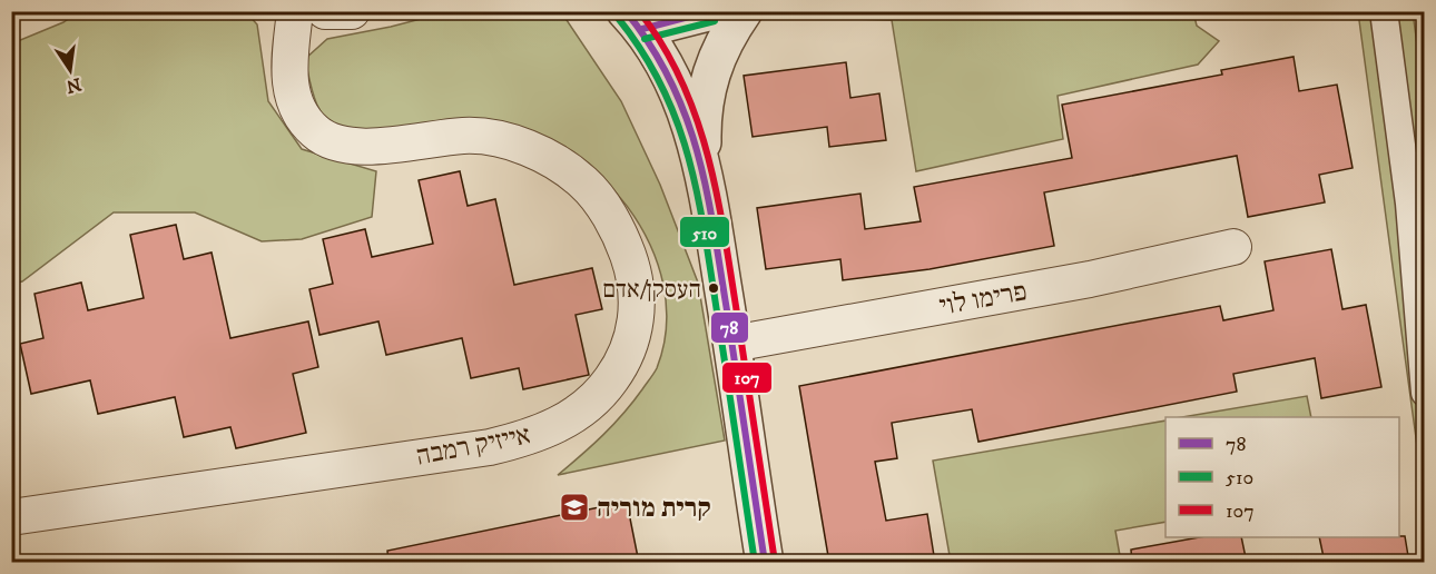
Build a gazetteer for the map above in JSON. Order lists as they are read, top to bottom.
{
  "streets": {
    "street": ["פרימו לוי", "אייזיק רמבה"]
  },
  "places": {
    "other": ["העסקן/אדם"],
    "school or university": ["קרית מוריה"]
  },
  "lines": ["transit line 78", "transit line 107", "transit line 510"],
  "legend": ["78", "510", "107"],
  "north": "bottom"
}
